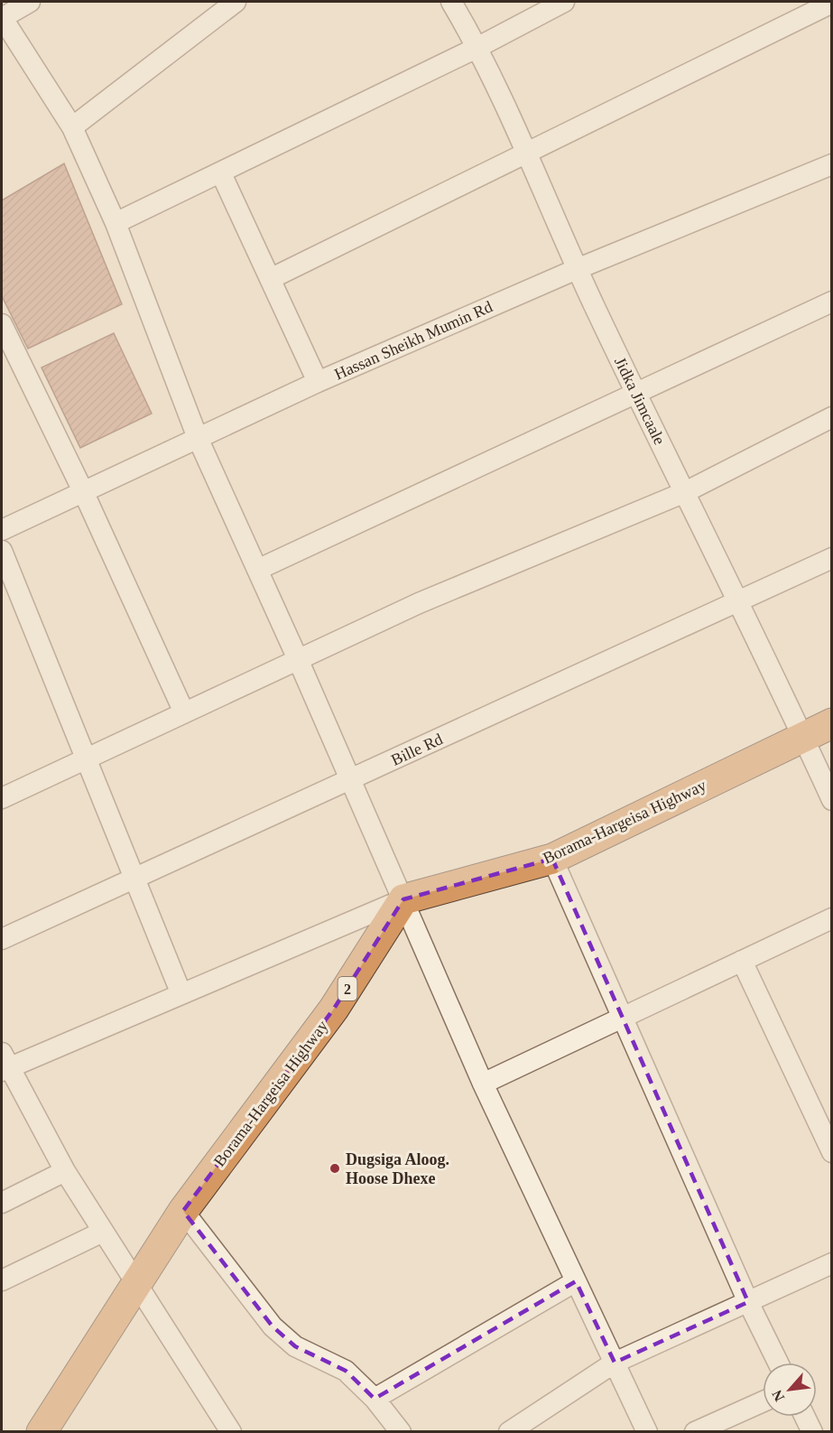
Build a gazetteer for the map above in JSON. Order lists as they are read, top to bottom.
{
  "streets": {
    "highway": ["Borama-Hargeisa Highway", "2"],
    "street": ["Hassan Sheikh Mumin Rd", "Jidka Jimcaale", "Bille Rd"]
  },
  "crossings": [
    ["Hassan Sheikh Mumin Rd", "Jidka Jimcaale"],
    ["Jidka Jimcaale", "Bille Rd"],
    ["Jidka Jimcaale", "Borama-Hargeisa Highway"]
  ],
  "places": ["Dugsiga Aloog. Hoose Dhexe"],
  "north": "bottom left"
}
